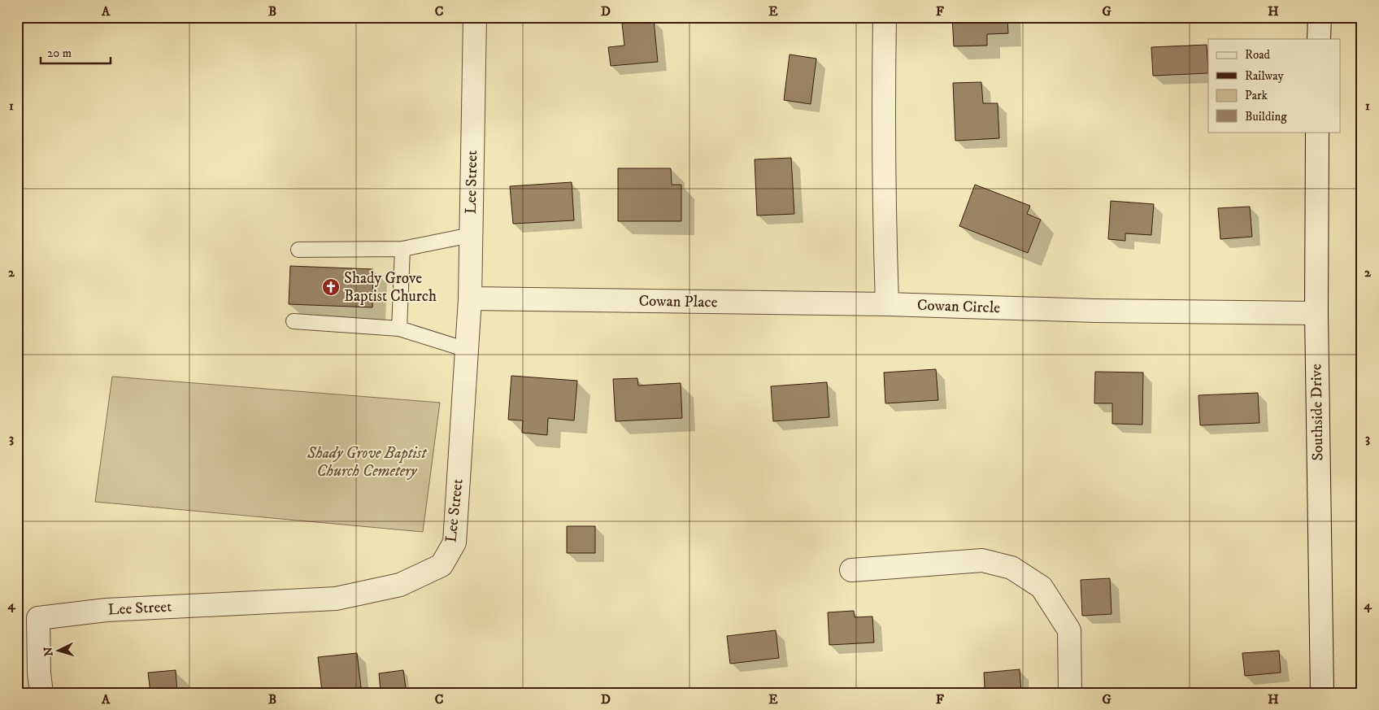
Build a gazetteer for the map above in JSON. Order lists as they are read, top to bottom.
{
  "streets": {
    "street": [
      "Lee Street",
      "Cowan Place",
      "Cowan Circle",
      "Southside Drive"
    ]
  },
  "crossings": [
    ["Lee Street", "Cowan Place"],
    ["Cowan Place", "Cowan Circle"],
    ["Cowan Circle", "Southside Drive"]
  ],
  "parks": ["Shady Grove Baptist Church Cemetery"],
  "places": {
    "church": ["Shady Grove Baptist Church"]
  },
  "legend": [
    "Road",
    "Railway",
    "Park",
    "Building"
  ],
  "scale_bar": "20 m",
  "north": "left",
  "grid": {
    "columns": [
      "A",
      "B",
      "C",
      "D",
      "E",
      "F",
      "G",
      "H"
    ],
    "rows": [
      "1",
      "2",
      "3",
      "4"
    ]
  }
}
